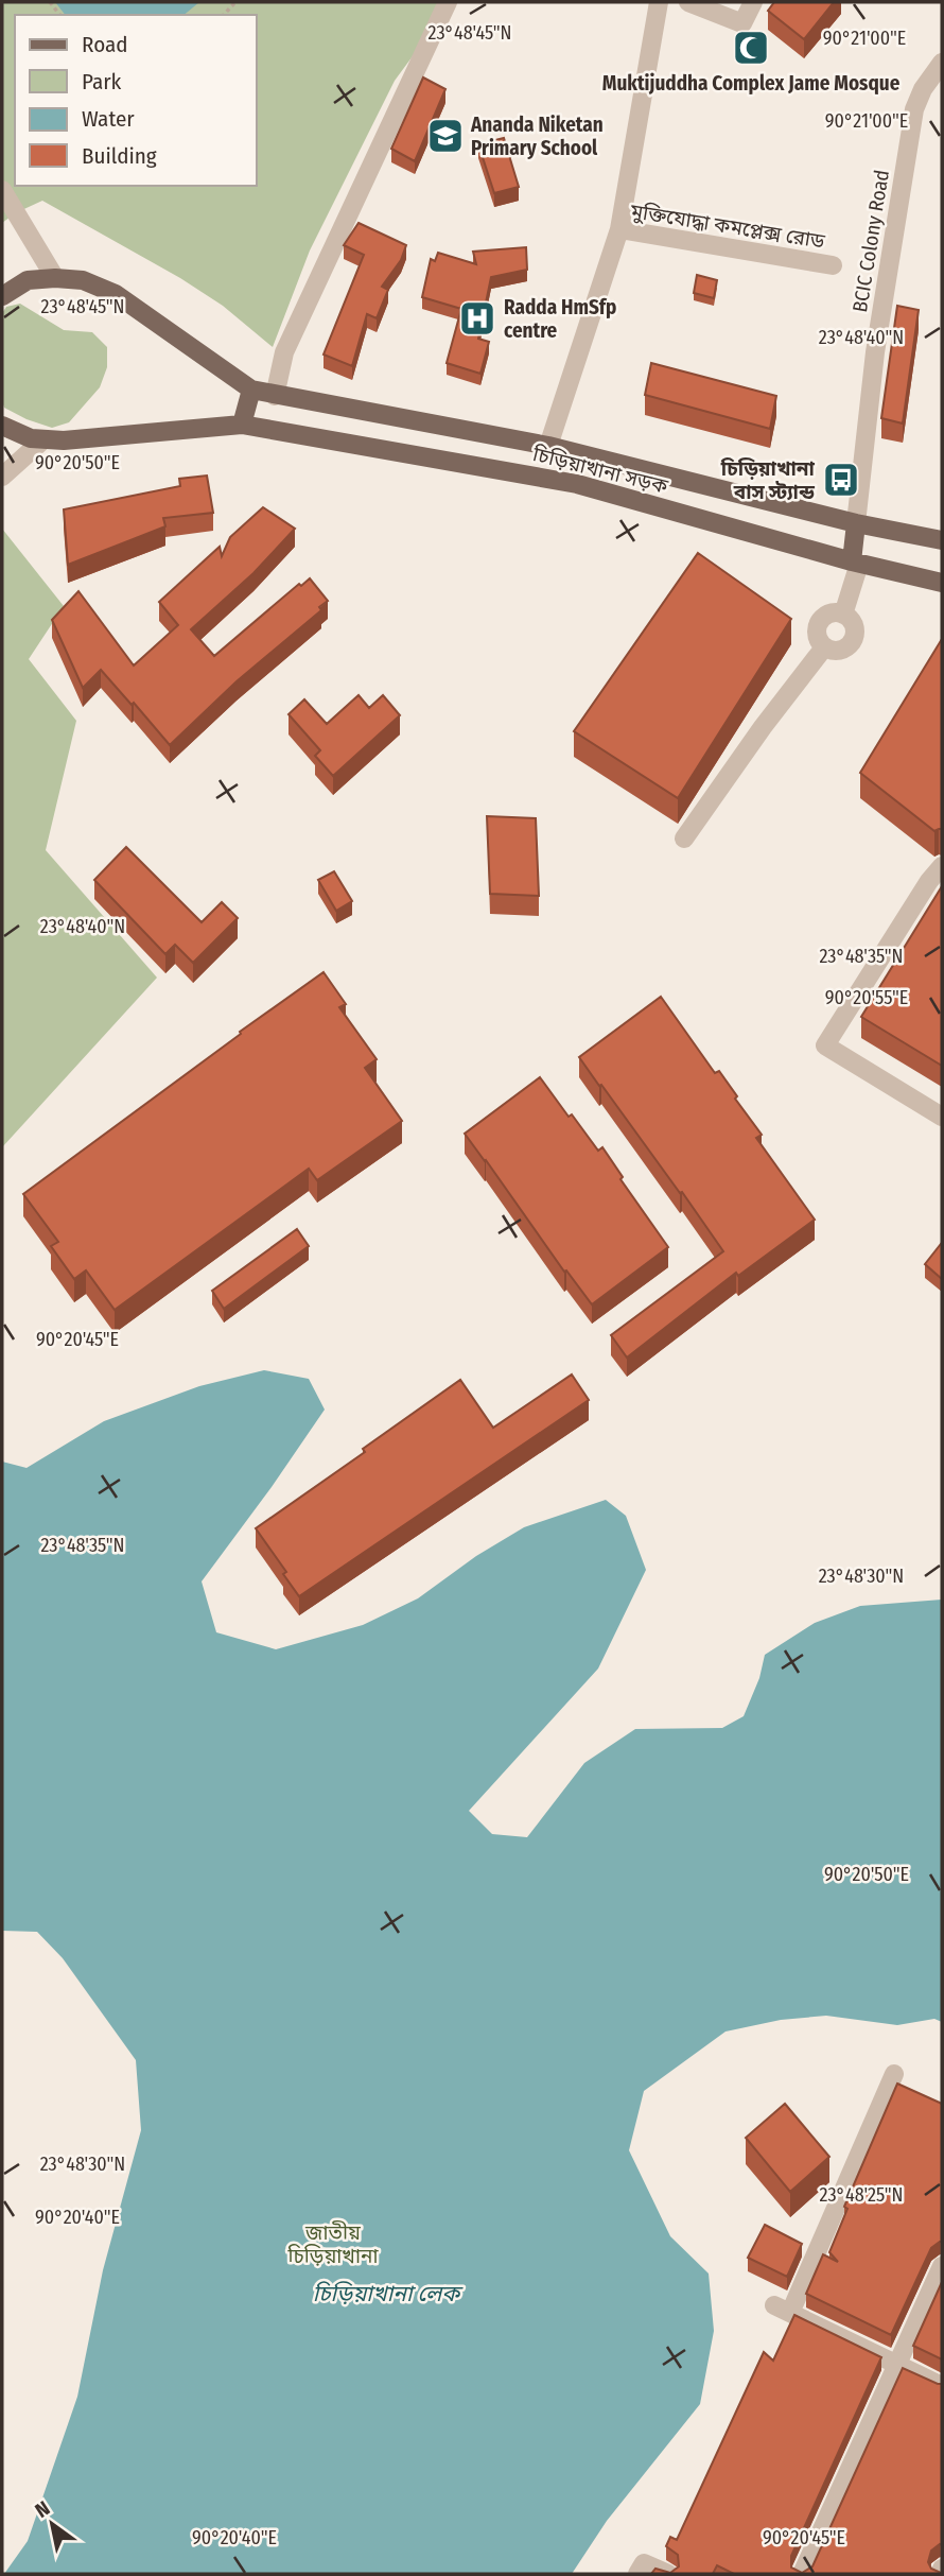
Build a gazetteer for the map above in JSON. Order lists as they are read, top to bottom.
{
  "streets": {
    "main road": ["চিড়িয়াখানা সড়ক"],
    "street": ["মুক্তিযোদ্ধা কমপ্লেক্স রোড", "BCIC Colony Road"]
  },
  "crossings": [
    ["মুক্তিযোদ্ধা কমপ্লেক্স রোড", "চিড়িয়াখানা সড়ক"],
    ["BCIC Colony Road", "চিড়িয়াখানা সড়ক"]
  ],
  "water": ["চিড়িয়াখানা লেক"],
  "parks": ["জাতীয় চিড়িয়াখানা"],
  "places": {
    "mosque": ["Muktijuddha Complex Jame Mosque"],
    "school or university": ["Ananda Niketan Primary School"],
    "hospital": ["Radda HmSfp centre"],
    "bus stop": ["চিড়িয়াখানা বাস স্ট্যান্ড"]
  },
  "legend": [
    "Road",
    "Park",
    "Water",
    "Building"
  ],
  "north": "top left",
  "coordinates": [
    "23°48'45\"N",
    "90°21'00\"E",
    "23°48'40\"N",
    "90°20'50\"E",
    "23°48'35\"N",
    "90°20'55\"E",
    "90°20'45\"E",
    "23°48'30\"N",
    "23°48'25\"N",
    "90°20'40\"E"
  ]
}
